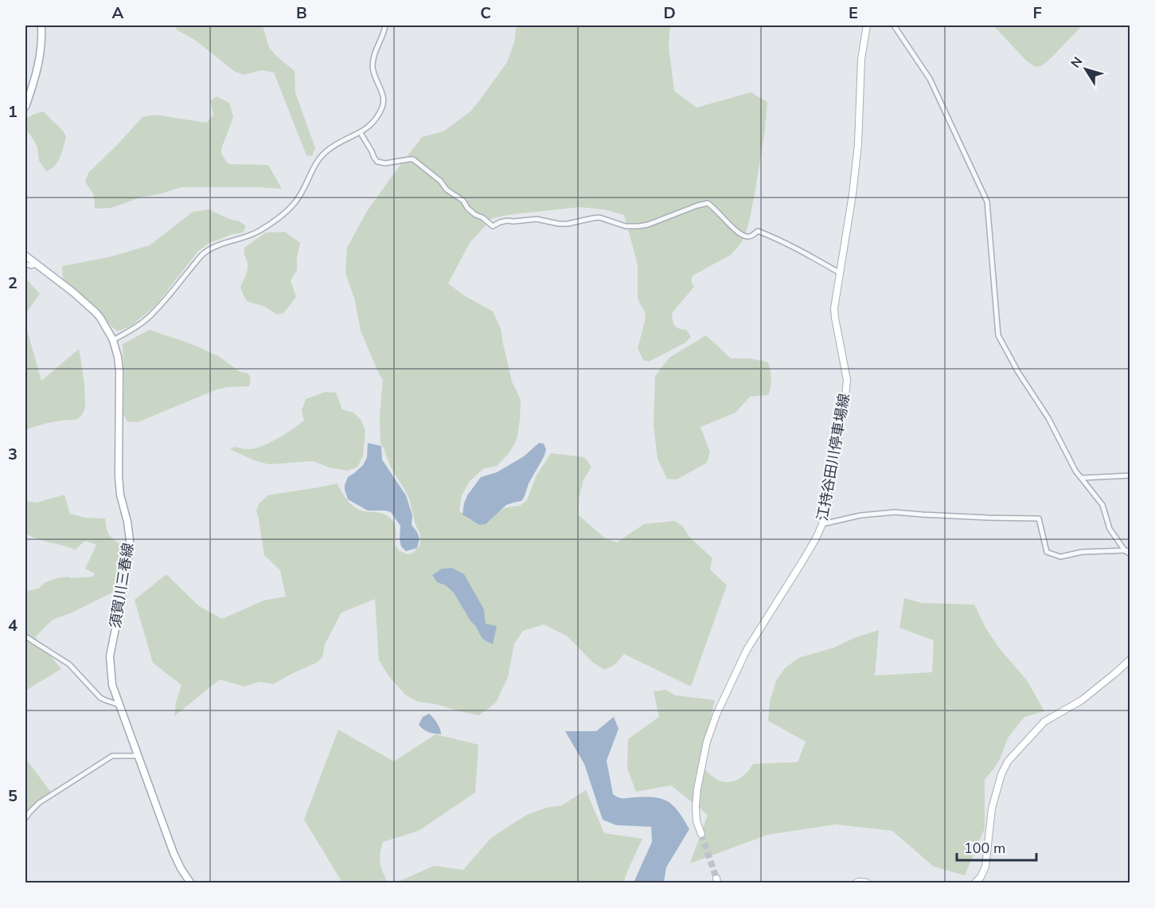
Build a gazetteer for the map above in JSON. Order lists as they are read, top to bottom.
{
  "streets": {
    "main road": ["江持谷田川停車場線", "須賀川三春線"]
  },
  "scale_bar": "100 m",
  "north": "top left",
  "grid": {
    "columns": [
      "A",
      "B",
      "C",
      "D",
      "E",
      "F"
    ],
    "rows": [
      "1",
      "2",
      "3",
      "4",
      "5"
    ]
  }
}
